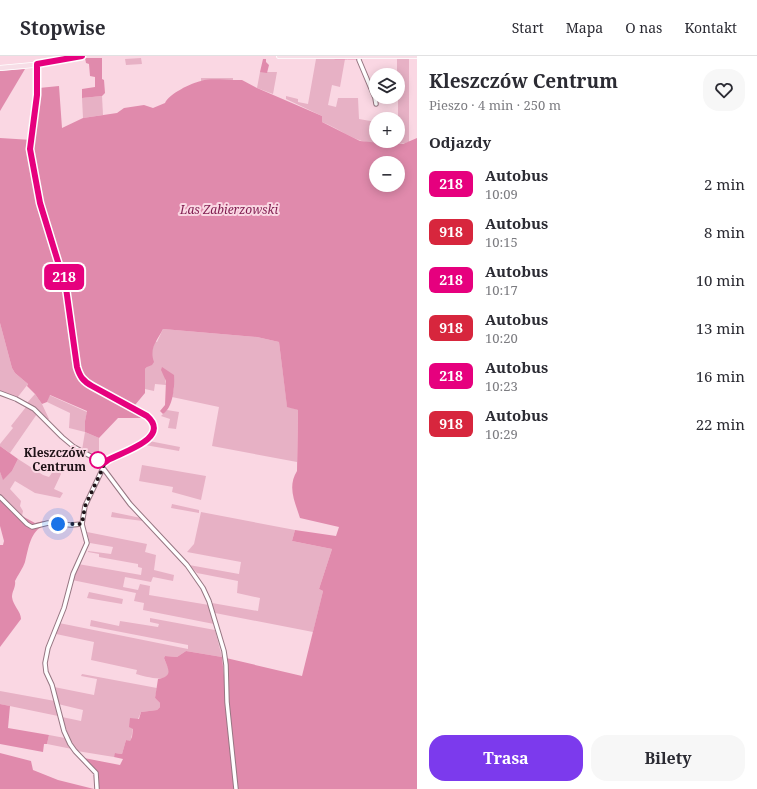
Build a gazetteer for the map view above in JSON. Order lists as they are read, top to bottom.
{
  "parks": ["Las Zabierzowski"],
  "places": ["Kleszczów Centrum"],
  "lines": ["bus line 218"],
  "page": {
    "header": "Stopwise",
    "nav": [
      "Start",
      "Mapa",
      "O nas",
      "Kontakt"
    ],
    "on_map": "218",
    "heading": [
      ["Kleszczów Centrum", "Pieszo · 4 min · 250 m"],
      "Odjazdy"
    ],
    "map_buttons": ["+", "−"],
    "list": [
      {
        "mark": "218",
        "name": "Autobus",
        "note": "10:09",
        "value": "2 min"
      },
      {
        "mark": "918",
        "name": "Autobus",
        "note": "10:15",
        "value": "8 min"
      },
      {
        "mark": "218",
        "name": "Autobus",
        "note": "10:17",
        "value": "10 min"
      },
      {
        "mark": "918",
        "name": "Autobus",
        "note": "10:20",
        "value": "13 min"
      },
      {
        "mark": "218",
        "name": "Autobus",
        "note": "10:23",
        "value": "16 min"
      },
      {
        "mark": "918",
        "name": "Autobus",
        "note": "10:29",
        "value": "22 min"
      }
    ],
    "buttons": ["Trasa", "Bilety"]
  }
}
